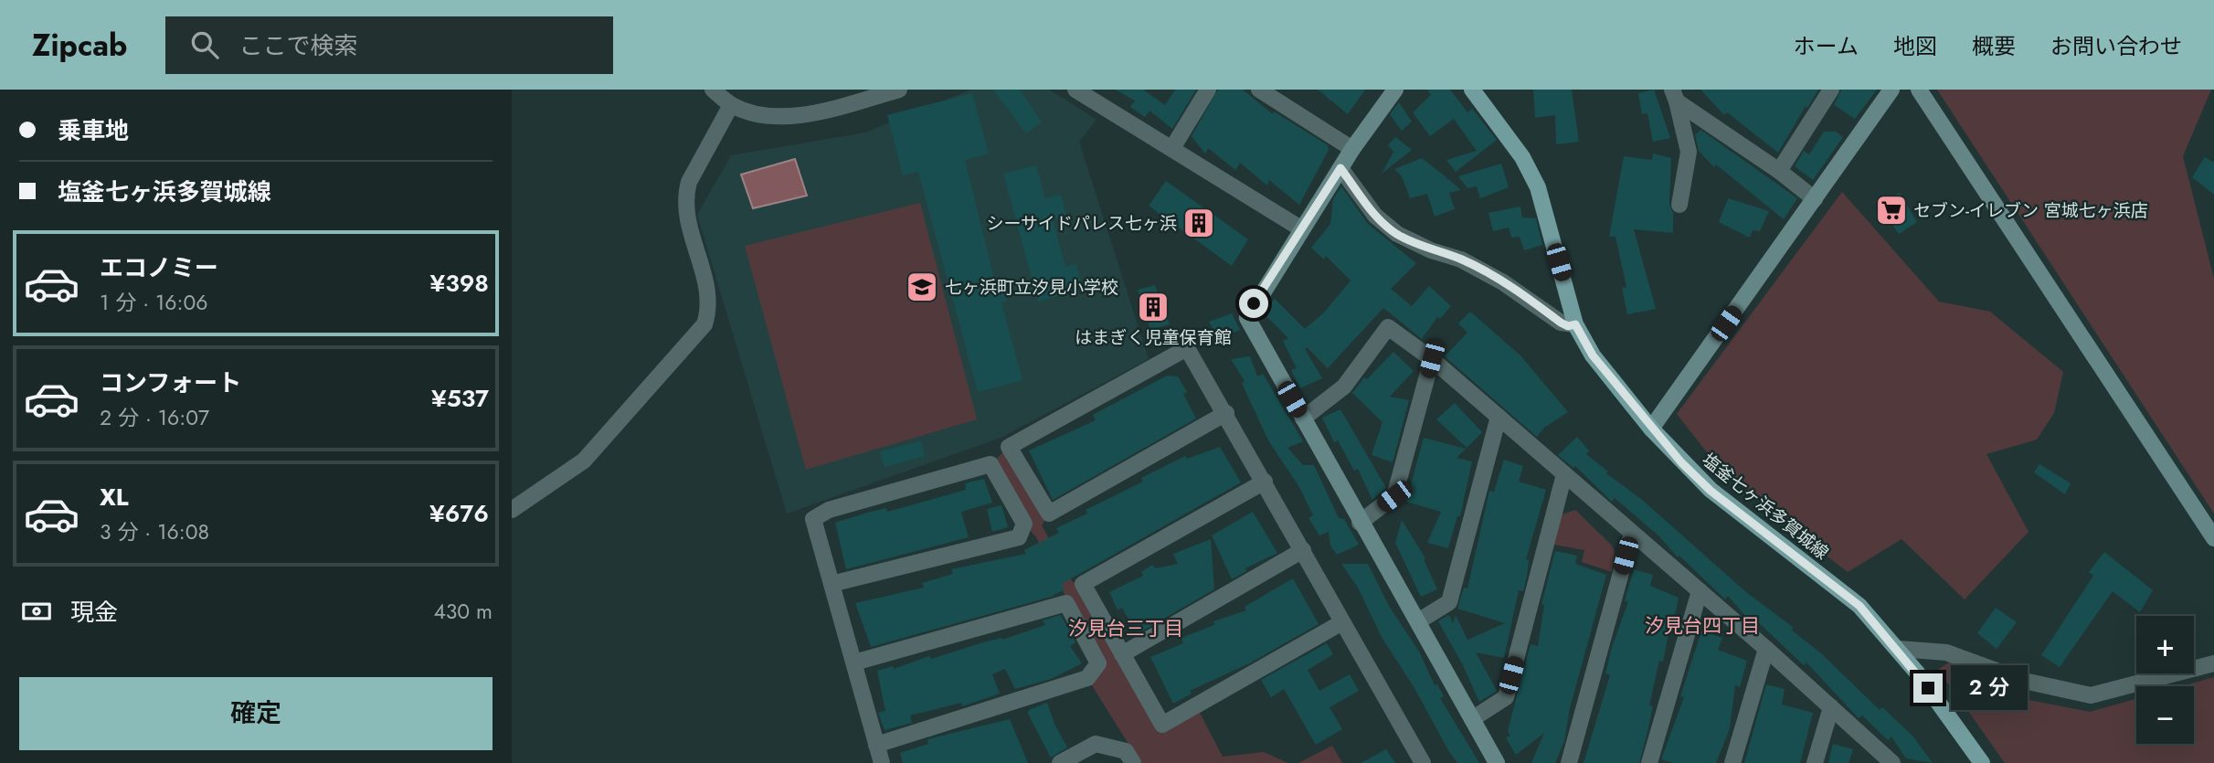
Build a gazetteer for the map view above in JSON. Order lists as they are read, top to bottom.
{
  "streets": {
    "main road": ["塩釜七ヶ浜多賀城線"]
  },
  "districts": ["汐見台四丁目", "汐見台三丁目"],
  "places": {
    "supermarket": ["セブン-イレブン 宮城七ヶ浜店"],
    "building": ["シーサイドパレス七ヶ浜", "はまぎく児童保育館"],
    "school or university": ["七ヶ浜町立汐見小学校"]
  },
  "page": {
    "header": "Zipcab",
    "search": "ここで検索",
    "nav": [
      "ホーム",
      "地図",
      "概要",
      "お問い合わせ"
    ],
    "banner": ["乗車地", "塩釜七ヶ浜多賀城線"],
    "list": [
      {
        "name": "エコノミー",
        "note": "1 分 · 16:06",
        "value": "¥398"
      },
      {
        "name": "コンフォート",
        "note": "2 分 · 16:07",
        "value": "¥537"
      },
      {
        "name": "XL",
        "note": "3 分 · 16:08",
        "value": "¥676"
      }
    ],
    "pay": ["現金", "430 m"],
    "map_buttons": ["+", "−"],
    "buttons": "確定",
    "bubble": "2 分"
  }
}
